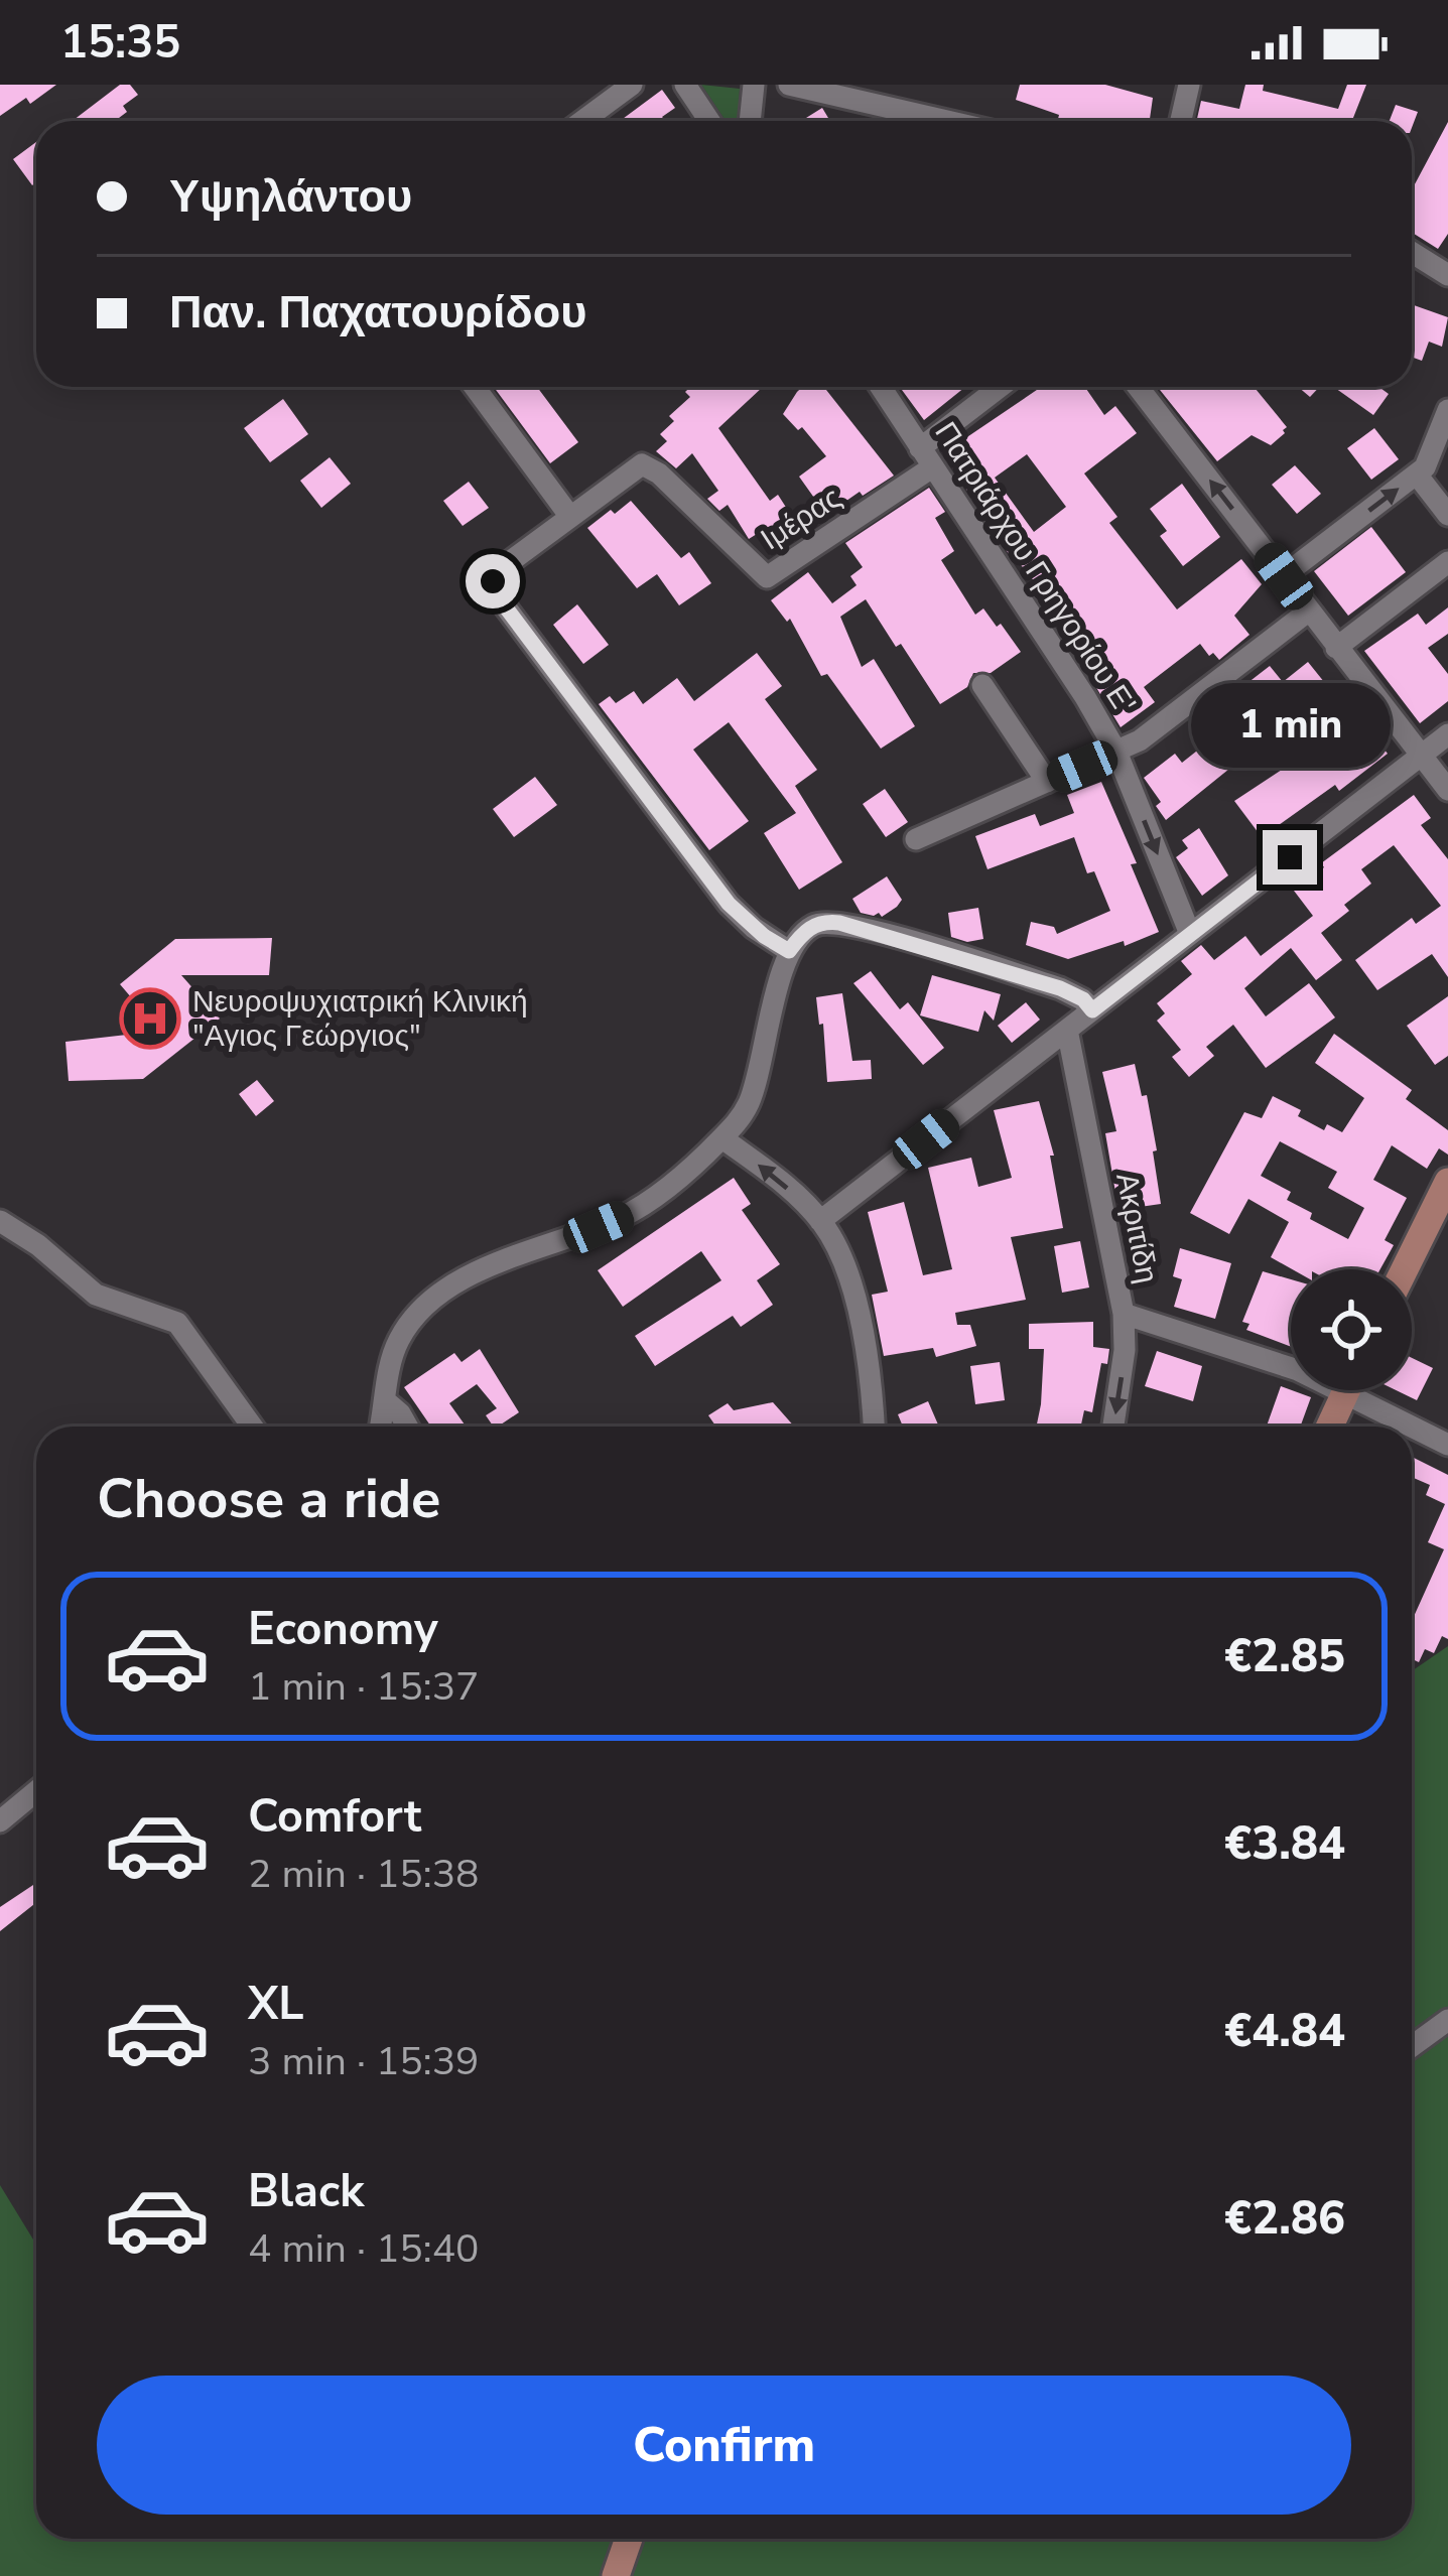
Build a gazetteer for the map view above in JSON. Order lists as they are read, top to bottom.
{
  "streets": {
    "street": ["Ιμέρας", "Πατριάρχου Γρηγορίου Ε'", "Ακριτίδη"]
  },
  "crossings": [
    ["Ιμέρας", "Πατριάρχου Γρηγορίου Ε'"]
  ],
  "places": {
    "hospital": ["Νευροψυχιατρική Κλινική \"Αγιος Γεώργιος\""]
  },
  "page": {
    "status": "15:35",
    "banner": ["Υψηλάντου", "Παν. Παχατουρίδου"],
    "bubble": "1 min",
    "heading": "Choose a ride",
    "list": [
      {
        "name": "Economy",
        "note": "1 min · 15:37",
        "value": "€2.85"
      },
      {
        "name": "Comfort",
        "note": "2 min · 15:38",
        "value": "€3.84"
      },
      {
        "name": "XL",
        "note": "3 min · 15:39",
        "value": "€4.84"
      },
      {
        "name": "Black",
        "note": "4 min · 15:40",
        "value": "€2.86"
      }
    ],
    "buttons": "Confirm"
  }
}
